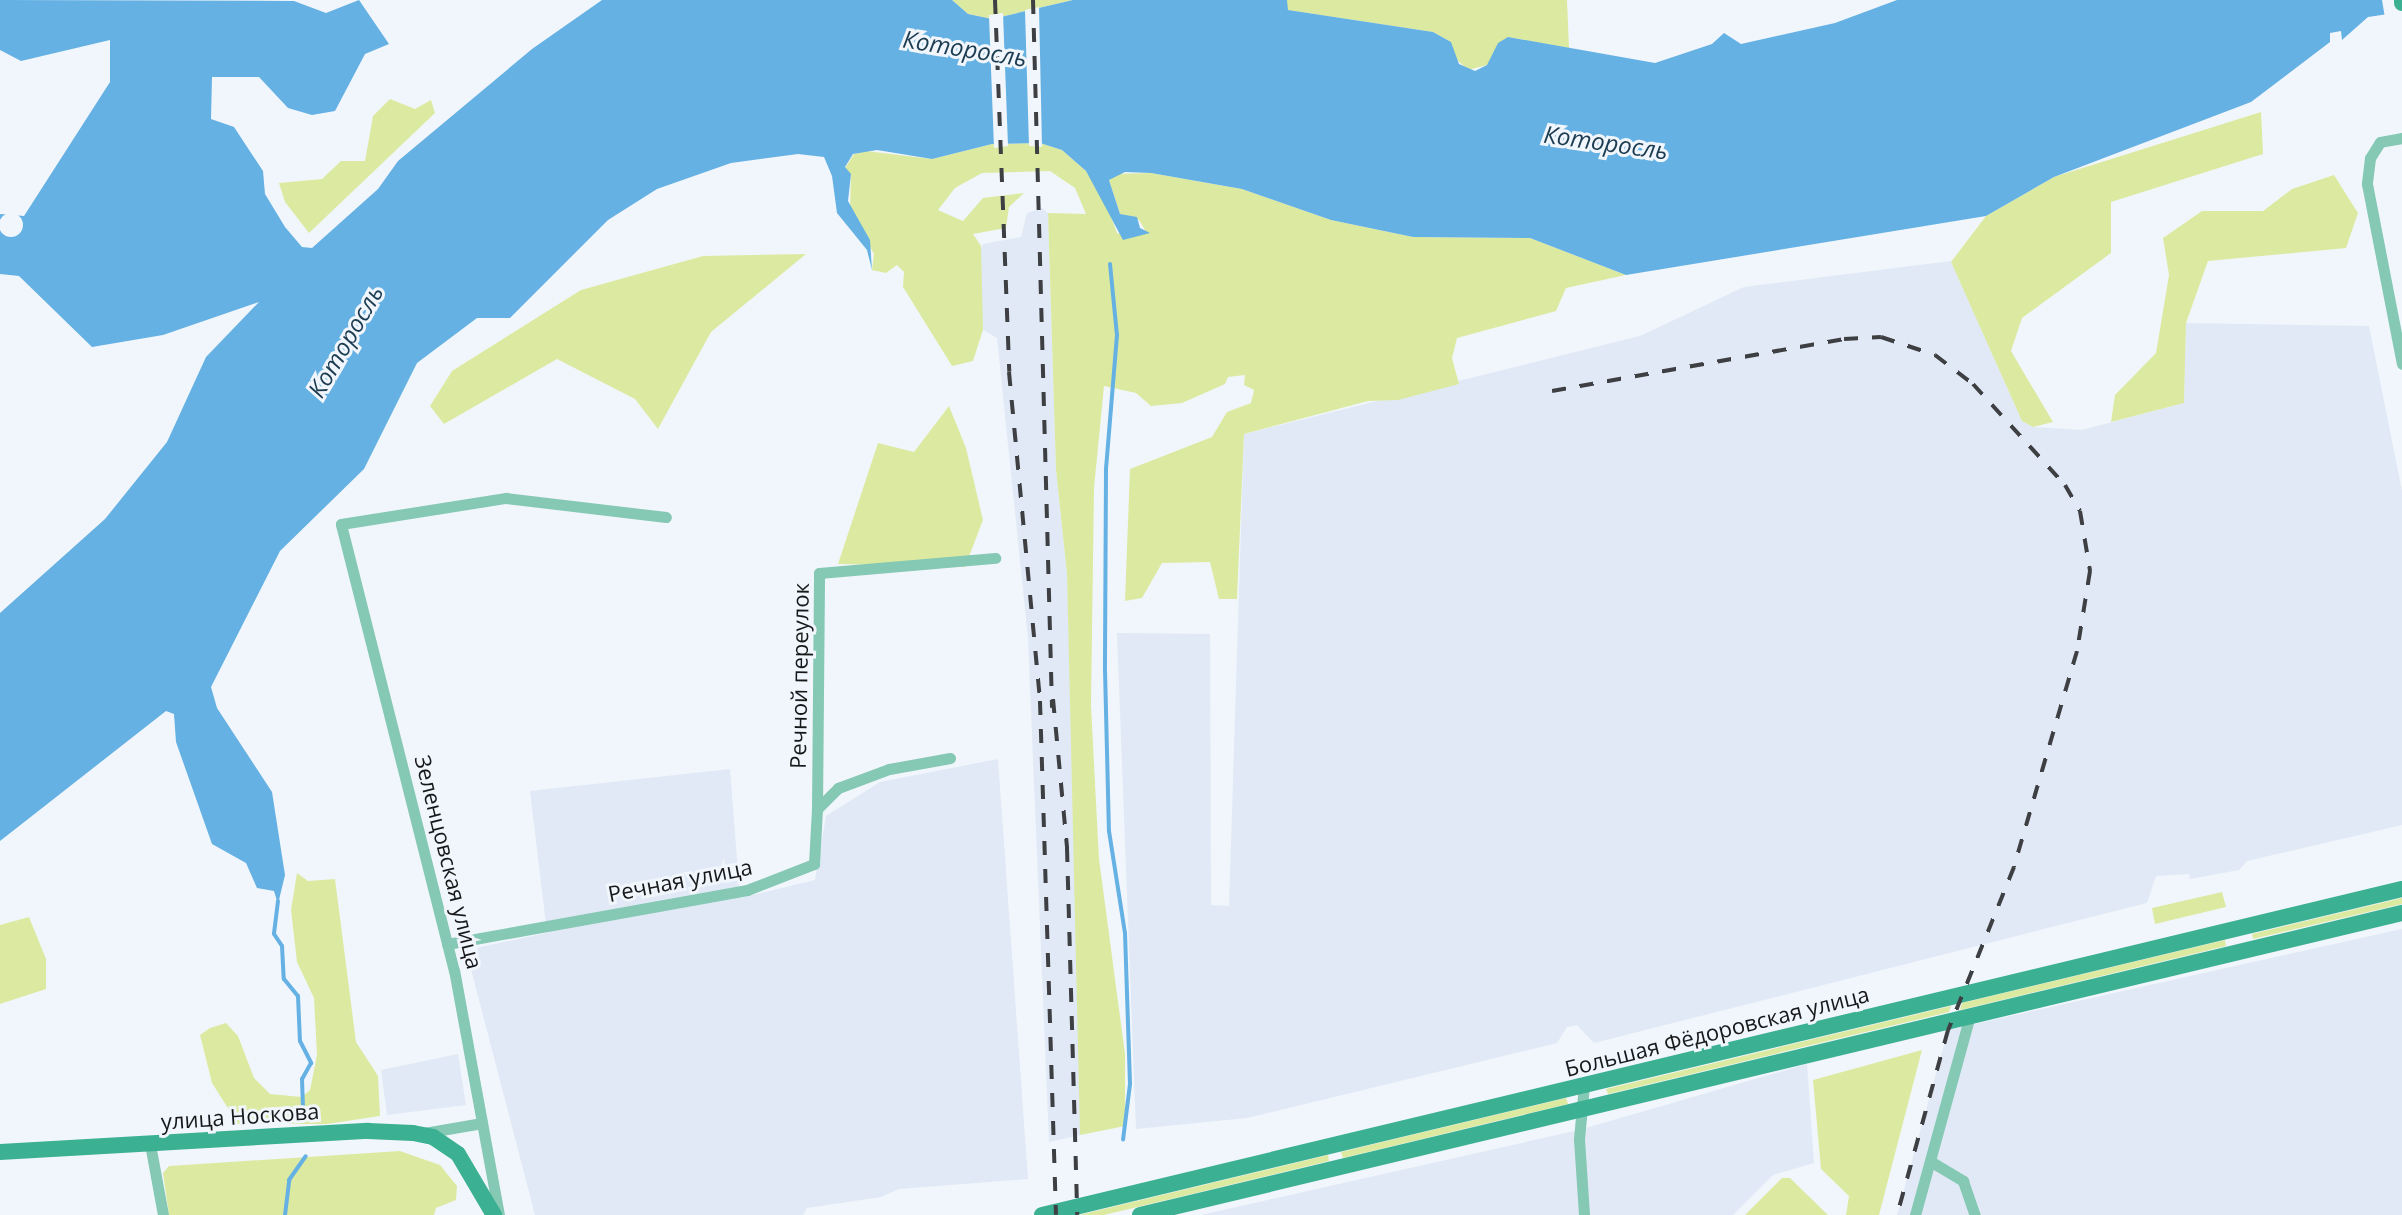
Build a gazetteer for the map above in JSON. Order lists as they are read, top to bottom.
{
  "streets": {
    "main road": ["Зеленцовская улица", "Большая Фёдоровская улица", "улица Носкова"],
    "street": ["Речной переулок", "Речная улица"]
  },
  "crossings": [
    ["Речной переулок", "Речная улица"],
    ["Зеленцовская улица", "Речная улица"],
    ["Зеленцовская улица", "улица Носкова"]
  ],
  "water": ["Которосль"]
}
